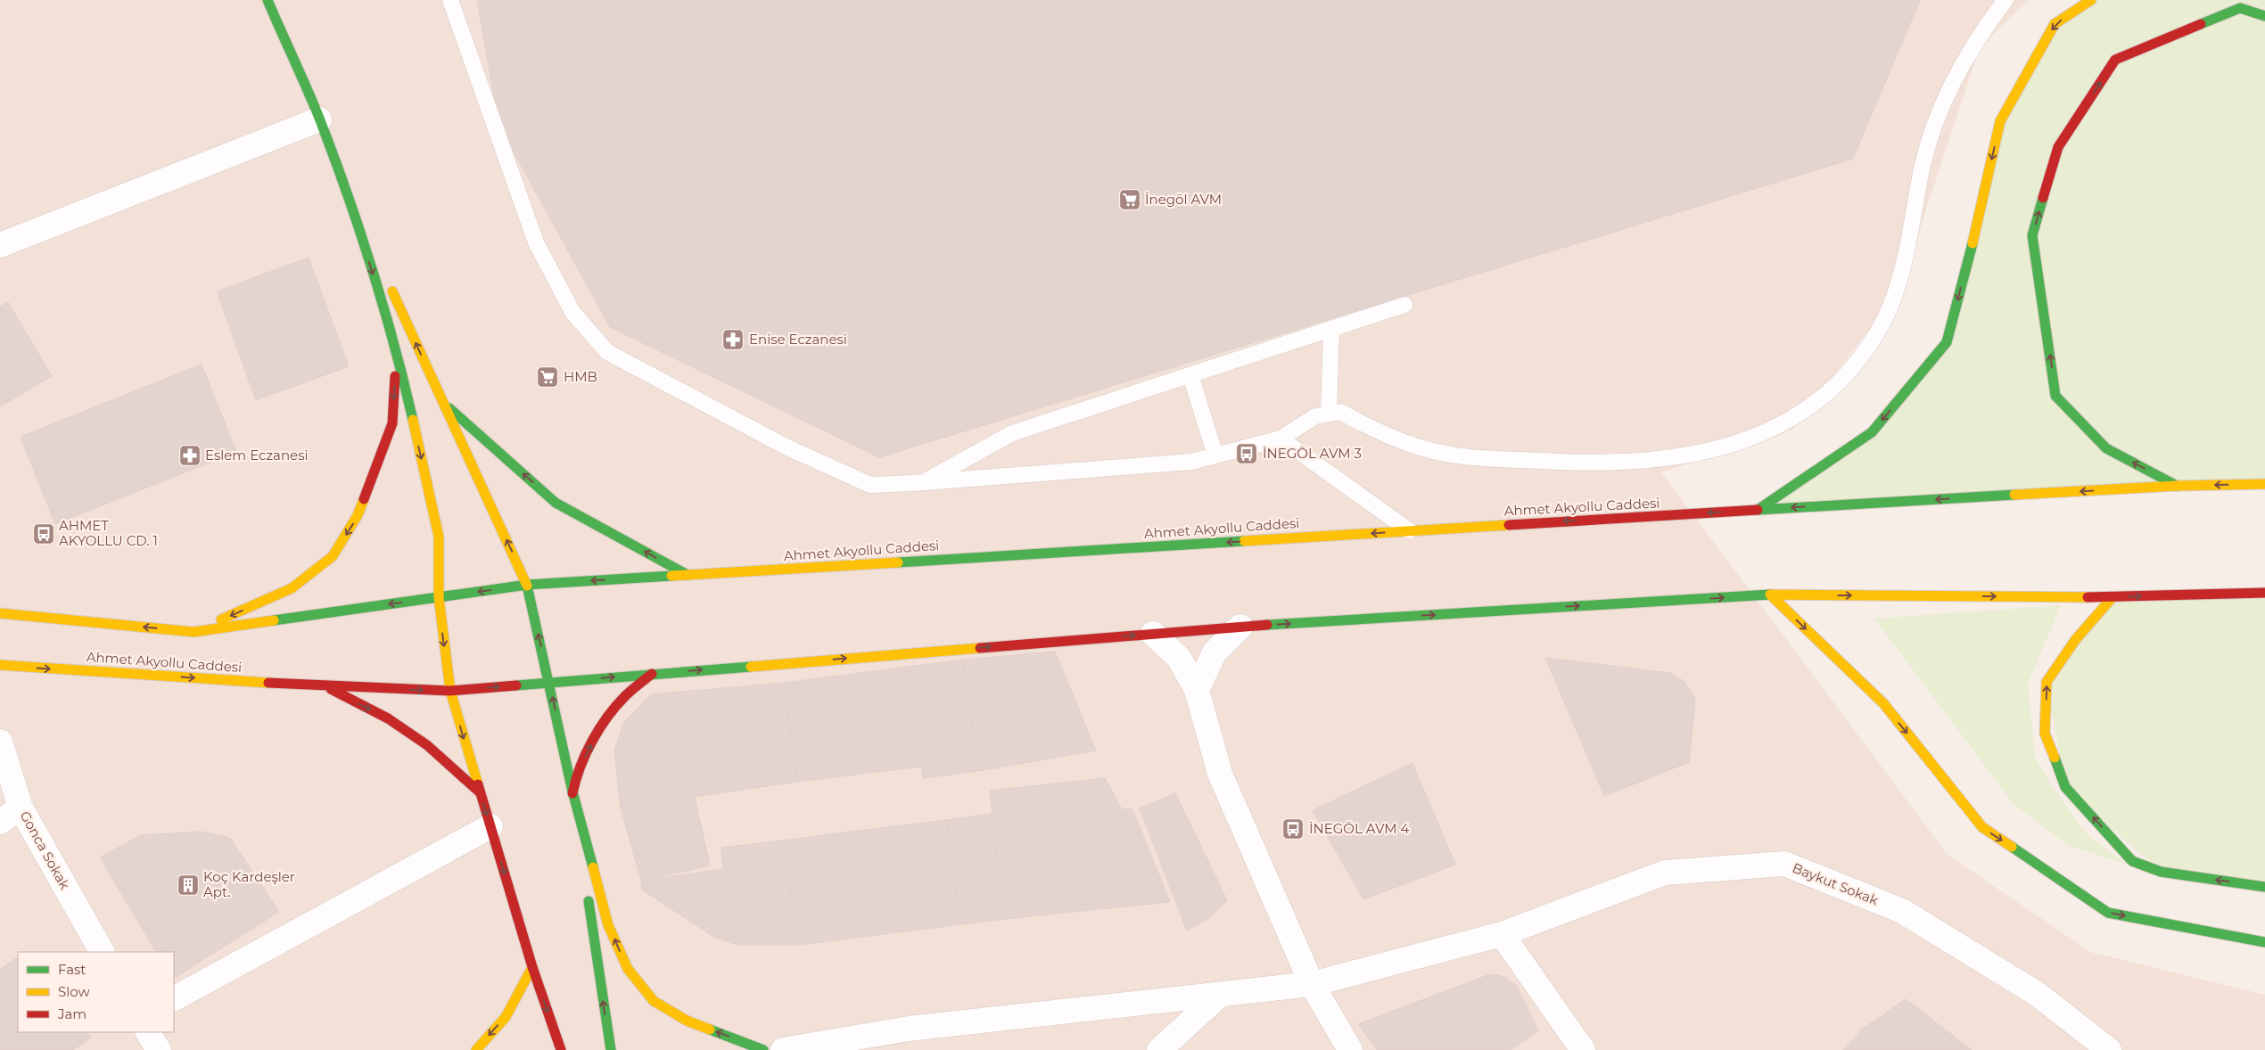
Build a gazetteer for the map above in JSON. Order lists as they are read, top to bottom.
{
  "streets": {
    "main road": ["Ahmet Akyollu Caddesi"],
    "street": ["Gonca Sokak", "Baykut Sokak"]
  },
  "places": {
    "supermarket": ["İnegöl AVM", "HMB"],
    "pharmacy": ["Enise Eczanesi", "Eslem Eczanesi"],
    "bus stop": ["İNEGÖL AVM 3", "AHMET AKYOLLU CD. 1", "İNEGÖL AVM 4"],
    "building": ["Koç Kardeşler Apt."]
  },
  "legend": ["Fast", "Slow", "Jam"]
}
